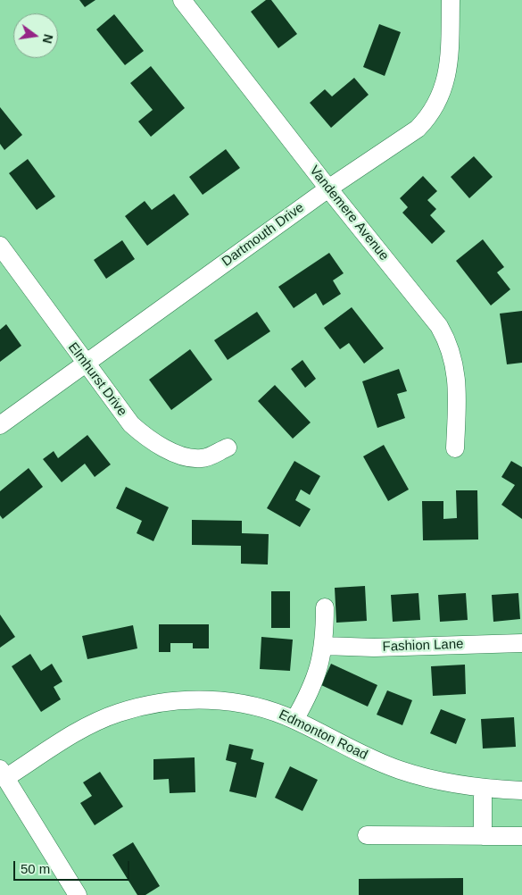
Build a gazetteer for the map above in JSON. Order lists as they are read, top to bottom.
{
  "streets": {
    "street": [
      "Vandemere Avenue",
      "Dartmouth Drive",
      "Elmhurst Drive",
      "Fashion Lane",
      "Edmonton Road"
    ]
  },
  "crossings": [
    ["Vandemere Avenue", "Dartmouth Drive"],
    ["Dartmouth Drive", "Elmhurst Drive"]
  ],
  "scale_bar": "50 m",
  "north": "right"
}
